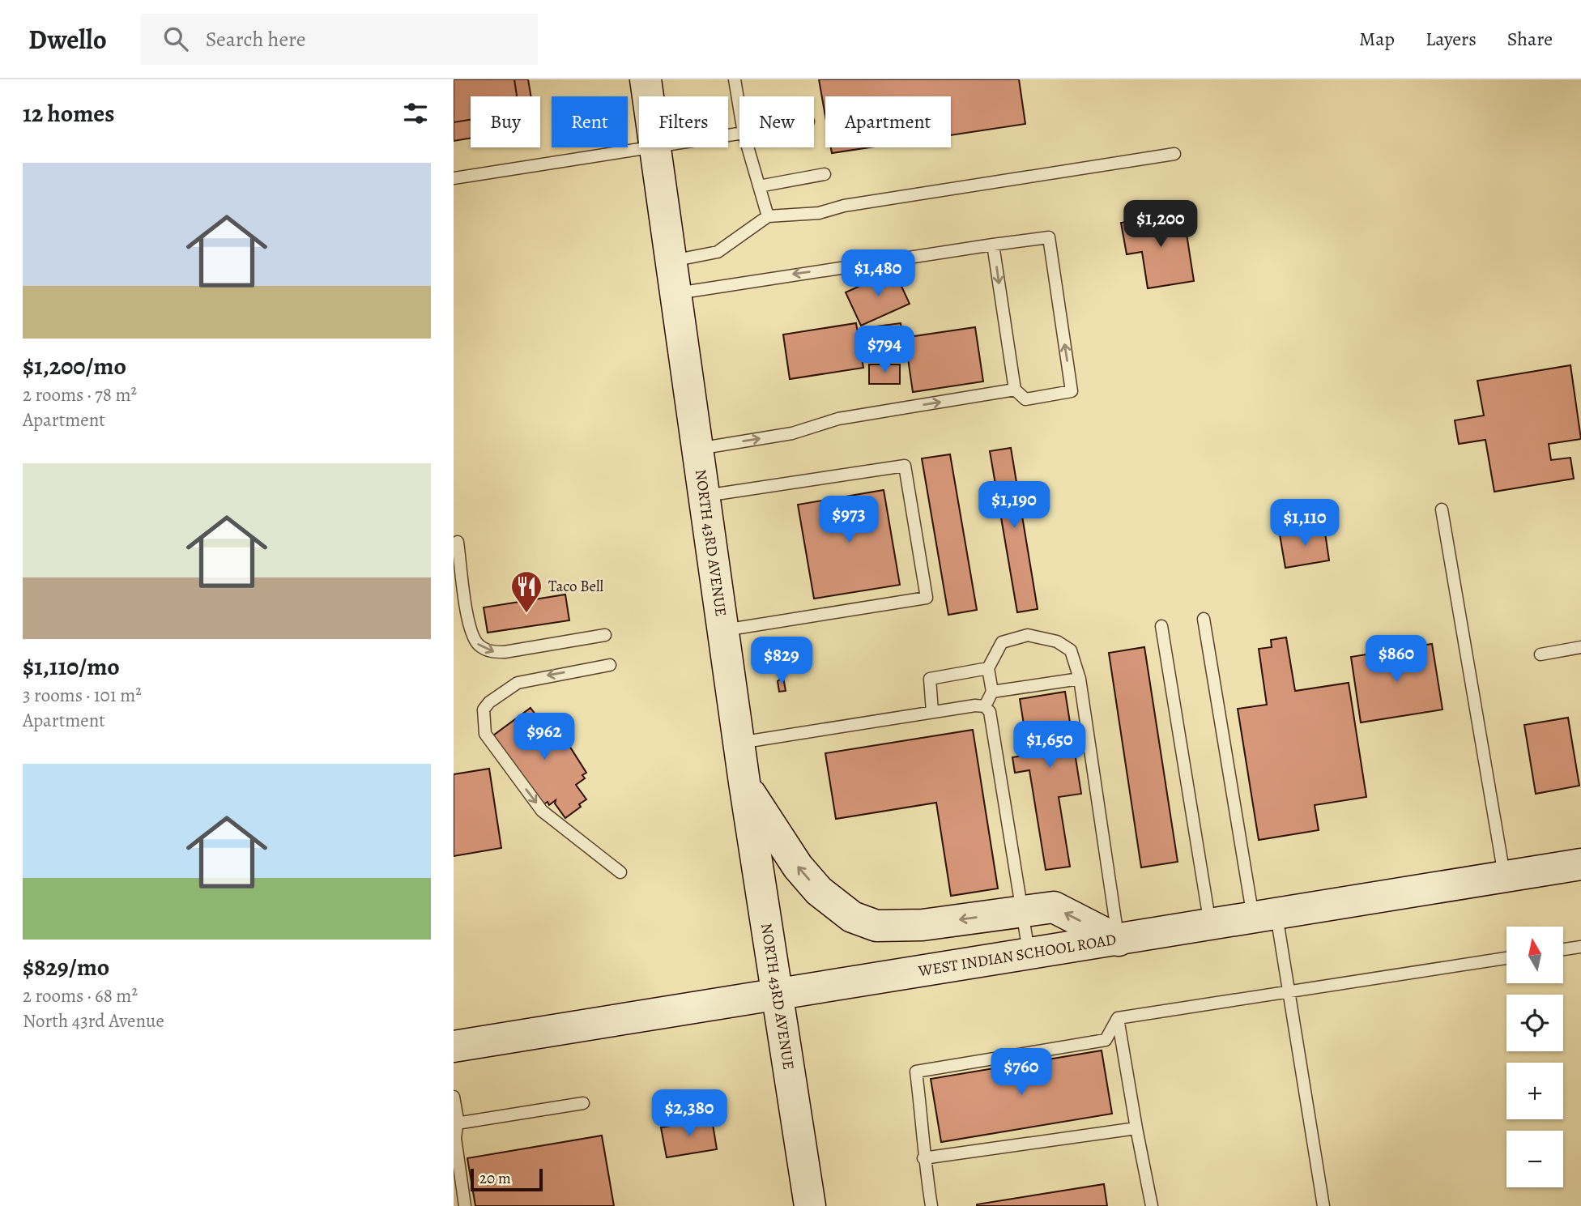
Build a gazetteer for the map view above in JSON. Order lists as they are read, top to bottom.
{
  "streets": {
    "main road": ["NORTH 43RD AVENUE", "WEST INDIAN SCHOOL ROAD"]
  },
  "crossings": [
    ["NORTH 43RD AVENUE", "WEST INDIAN SCHOOL ROAD"]
  ],
  "places": {
    "restaurant": ["Taco Bell"]
  },
  "scale_bar": "20 m",
  "north": "top",
  "page": {
    "header": "Dwello",
    "search": "Search here",
    "nav": ["Map", "Layers", "Share"],
    "heading": "12 homes",
    "chip": [
      "Buy",
      "Rent",
      "Filters",
      "New",
      "Apartment"
    ],
    "list": [
      {
        "name": "$1,200/mo",
        "note": "2 rooms · 78 m² · Apartment"
      },
      {
        "name": "$1,110/mo",
        "note": "3 rooms · 101 m² · Apartment"
      },
      {
        "name": "$829/mo",
        "note": "2 rooms · 68 m² · North 43rd Avenue"
      }
    ],
    "price": [
      "$1,200",
      "$1,480",
      "$794",
      "$1,190",
      "$973",
      "$1,110",
      "$860",
      "$829",
      "$962",
      "$1,650",
      "$760",
      "$2,380"
    ],
    "map_buttons": ["+", "−"],
    "scale": "20 m"
  }
}
